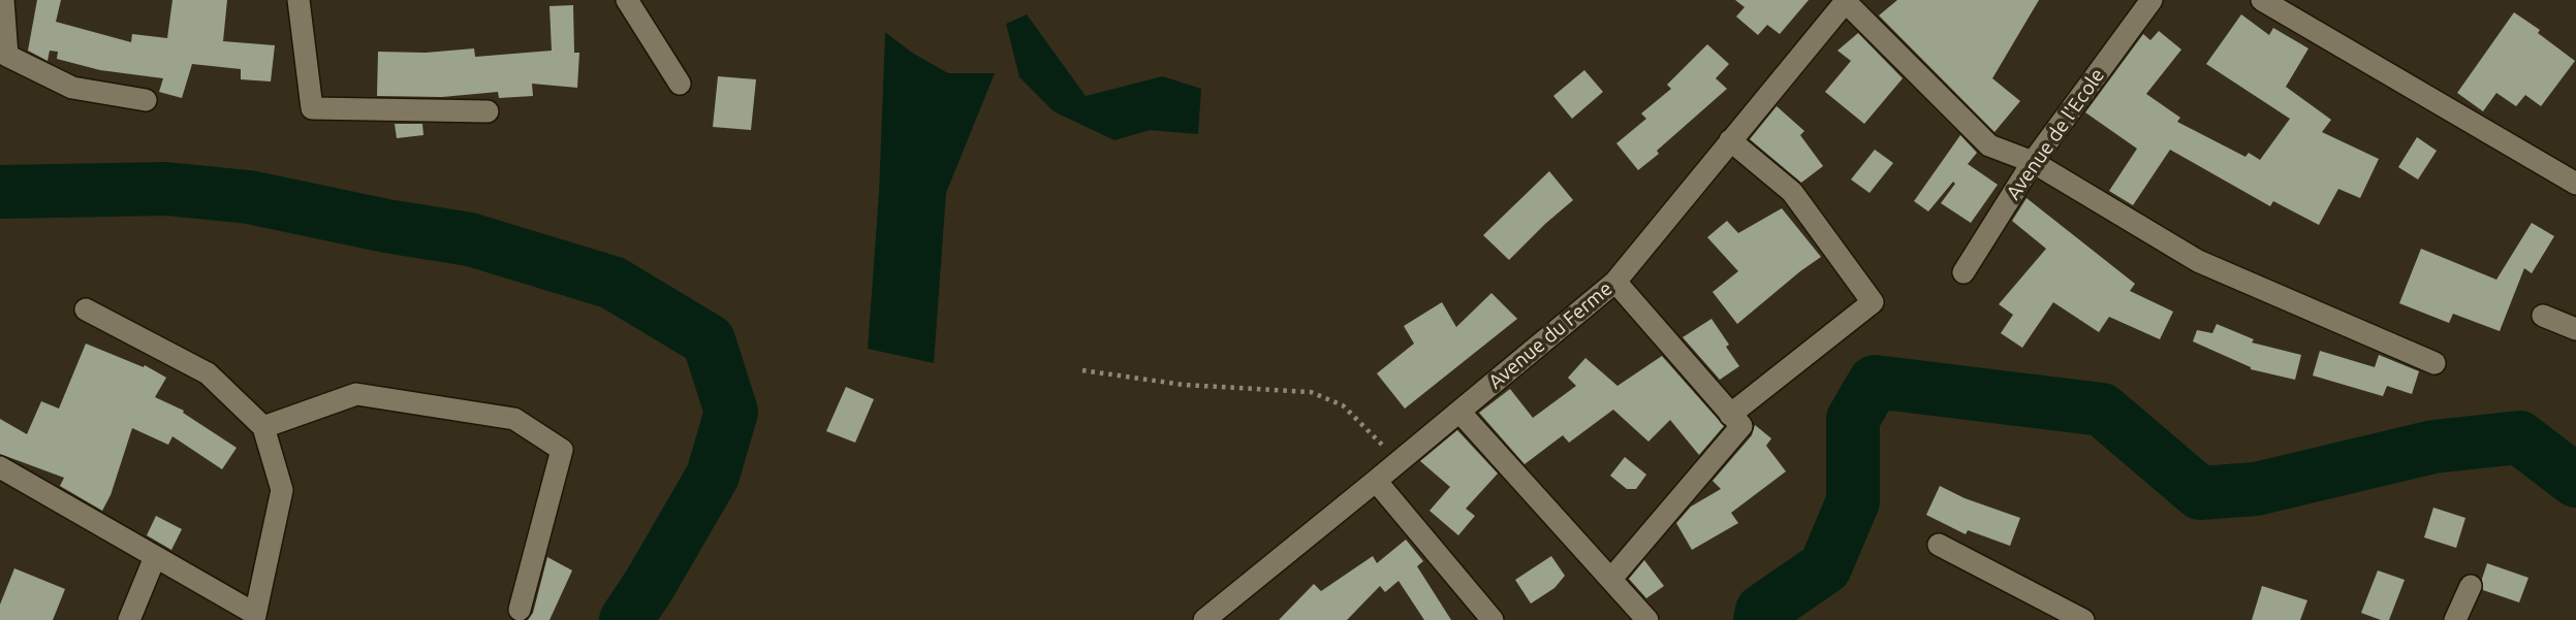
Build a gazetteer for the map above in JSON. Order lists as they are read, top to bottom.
{
  "streets": {
    "street": ["Avenue de l'Ecole", "Avenue du Ferme"]
  }
}
